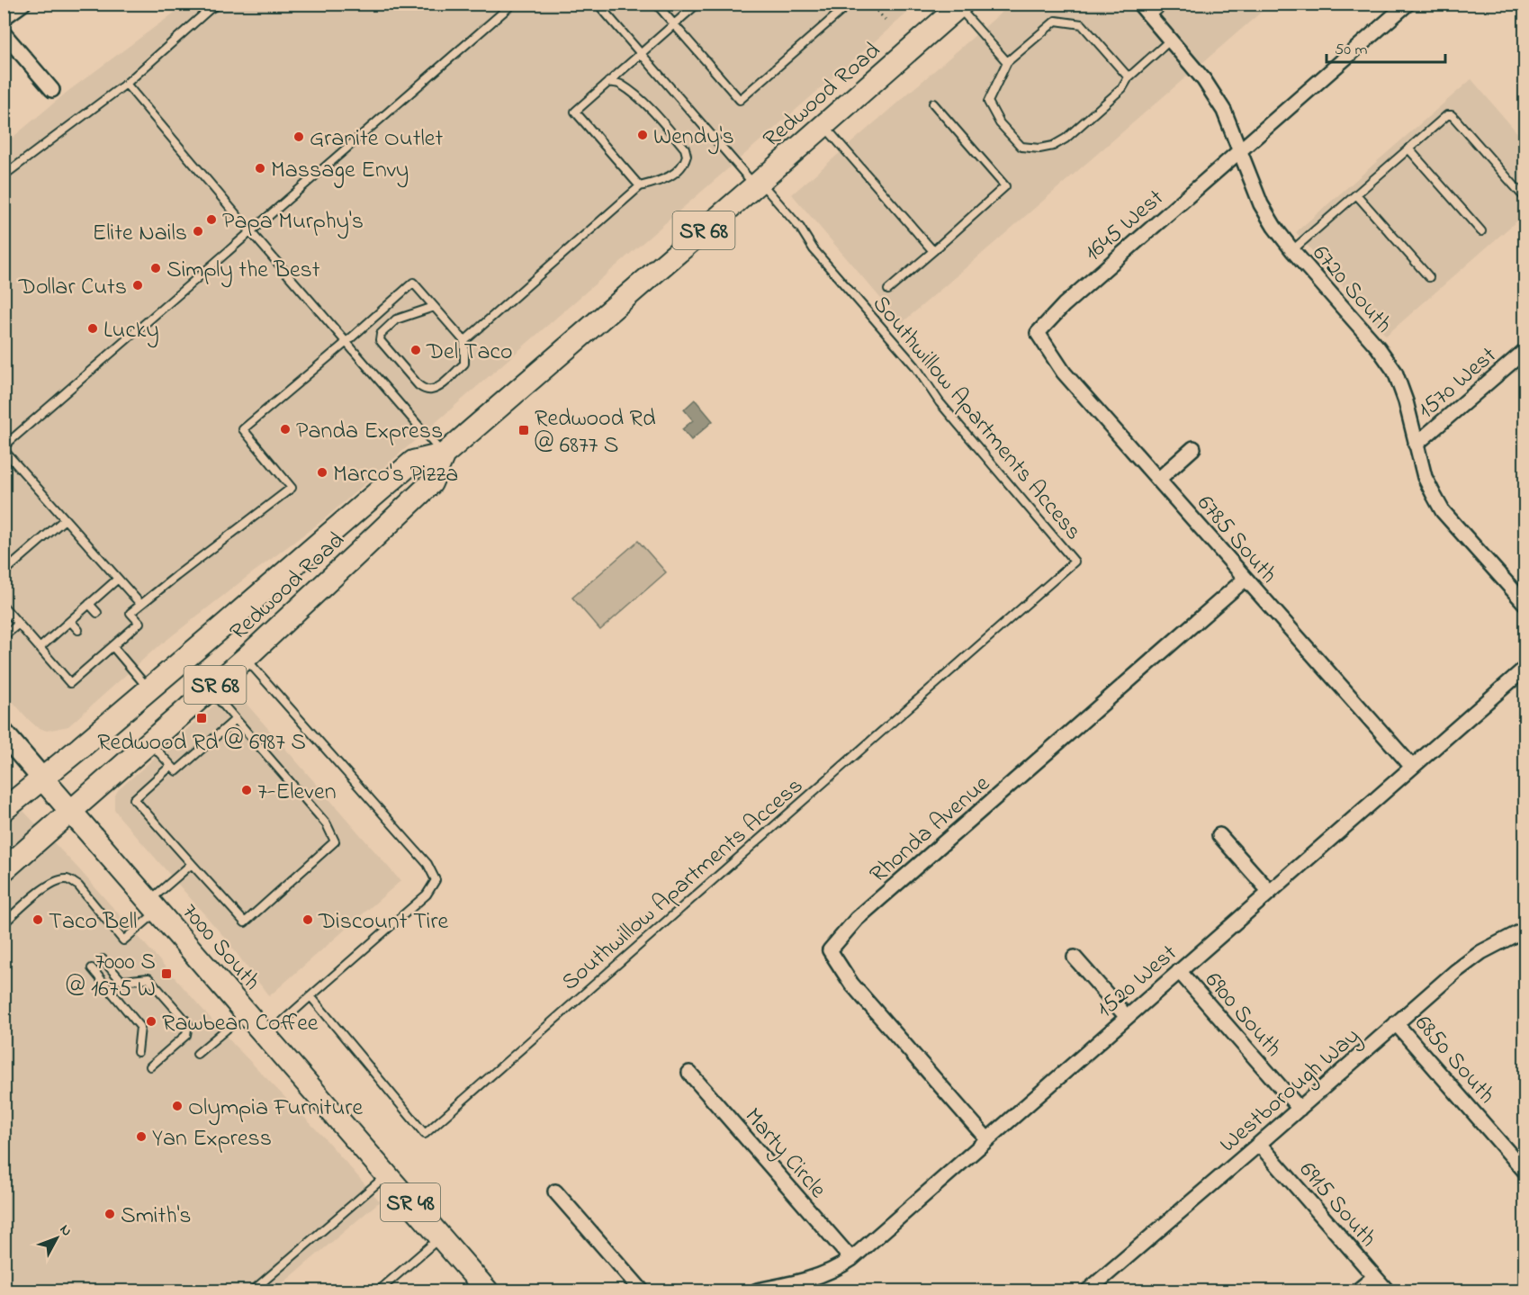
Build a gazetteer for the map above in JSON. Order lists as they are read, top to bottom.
{
  "streets": {
    "main road": [
      "Redwood Road",
      "SR 68",
      "7000 South",
      "SR 48"
    ],
    "street": [
      "1645 West",
      "6720 South",
      "1570 West",
      "6785 South",
      "Rhonda Avenue",
      "1520 West",
      "6900 South",
      "6850 South",
      "Westborough Way",
      "Marty Circle",
      "6915 South"
    ],
    "lane": ["Southwillow Apartments Access"]
  },
  "crossings": [
    ["Redwood Road", "Southwillow Apartments Access"],
    ["Redwood Road", "7000 South"],
    ["1645 West", "6720 South"],
    ["1645 West", "6785 South"],
    ["6720 South", "1570 West"],
    ["6785 South", "Rhonda Avenue"],
    ["6785 South", "1520 West"],
    ["Rhonda Avenue", "1520 West"],
    ["1520 West", "6900 South"],
    ["1520 West", "Marty Circle"],
    ["6900 South", "Westborough Way"],
    ["6850 South", "Westborough Way"],
    ["Westborough Way", "6915 South"]
  ],
  "places": {
    "other": [
      "Wendy's",
      "Granite Outlet",
      "Massage Envy",
      "Papa Murphy's",
      "Elite Nails",
      "Simply the Best",
      "Dollar Cuts",
      "Lucky",
      "Del Taco",
      "Panda Express",
      "Marco's Pizza",
      "7-Eleven",
      "Taco Bell",
      "Discount Tire",
      "Rawbean Coffee",
      "Olympia Furniture",
      "Yan Express",
      "Smith's"
    ],
    "transit": ["Redwood Rd @ 6877 S", "Redwood Rd @ 6987 S", "7000 S @ 1675 W"]
  },
  "scale_bar": "50 m",
  "north": "top right"
}
